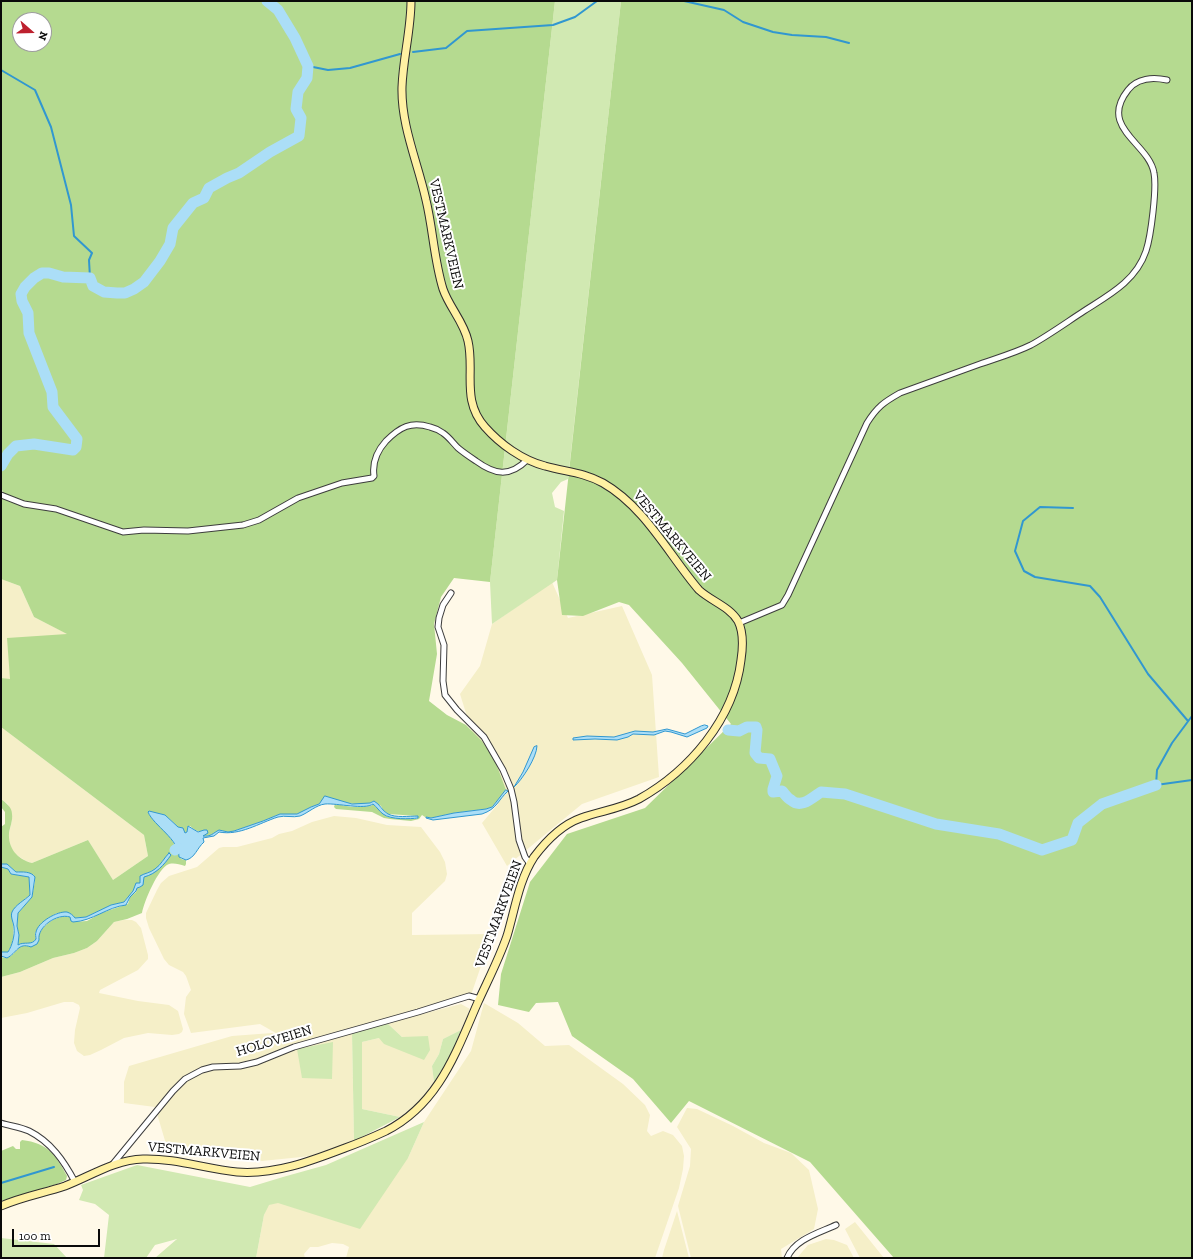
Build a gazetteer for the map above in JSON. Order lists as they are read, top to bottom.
{
  "streets": {
    "street": ["VESTMARKVEIEN", "HOLOVEIEN"]
  },
  "crossings": [
    ["VESTMARKVEIEN", "HOLOVEIEN"]
  ],
  "scale_bar": "100 m",
  "north": "right"
}
